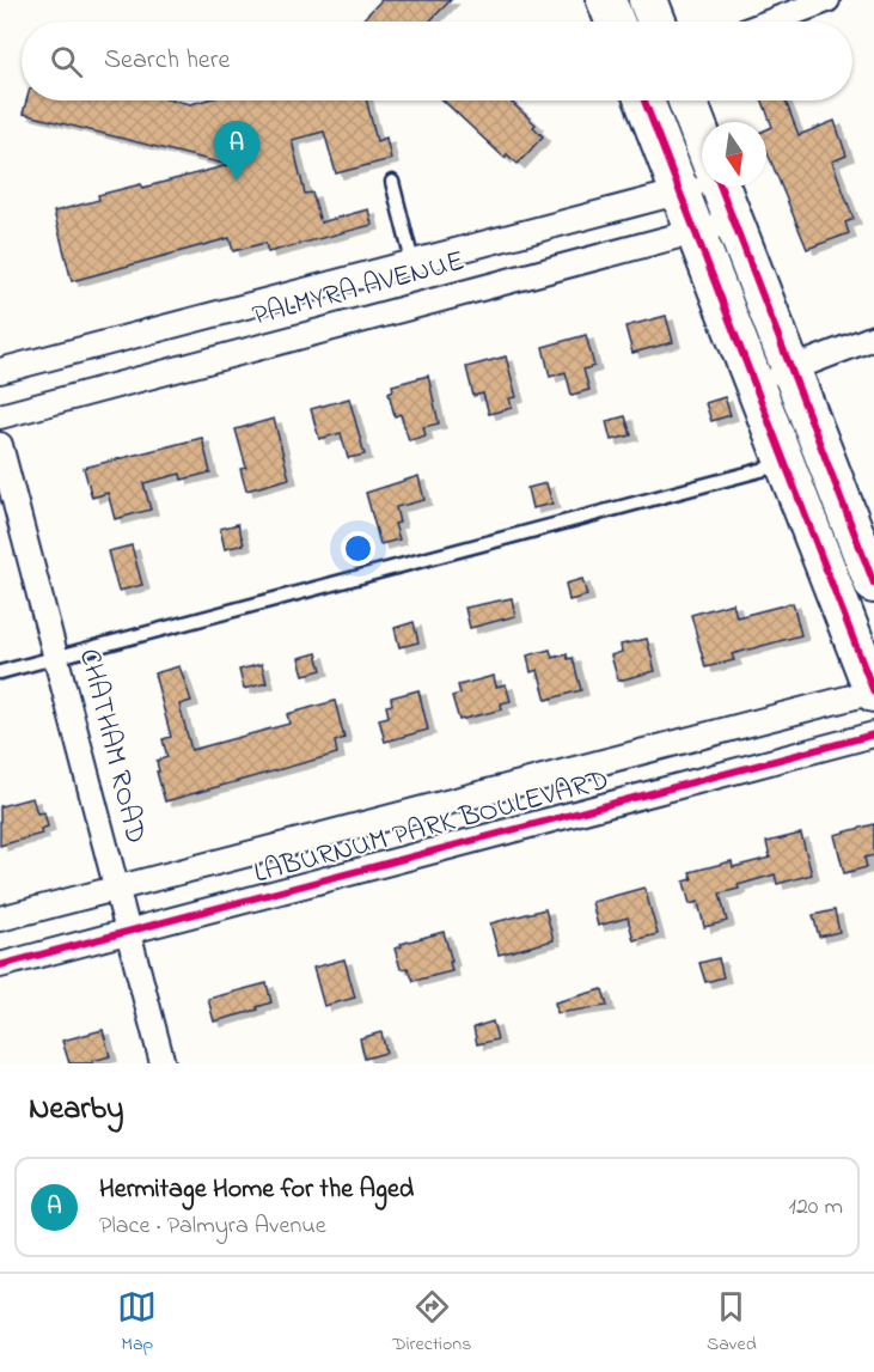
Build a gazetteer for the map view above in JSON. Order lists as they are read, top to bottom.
{
  "streets": {
    "street": ["PALMYRA AVENUE", "CHATHAM ROAD", "LABURNUM PARK BOULEVARD"]
  },
  "crossings": [
    ["CHATHAM ROAD", "LABURNUM PARK BOULEVARD"]
  ],
  "north": "bottom",
  "page": {
    "search": "Search here",
    "pins": "A",
    "heading": "Nearby",
    "list": [
      {
        "mark": "A",
        "name": "Hermitage Home for the Aged",
        "note": "Place · Palmyra Avenue",
        "value": "120 m"
      }
    ],
    "nav": ["Map", "Directions", "Saved"]
  }
}
